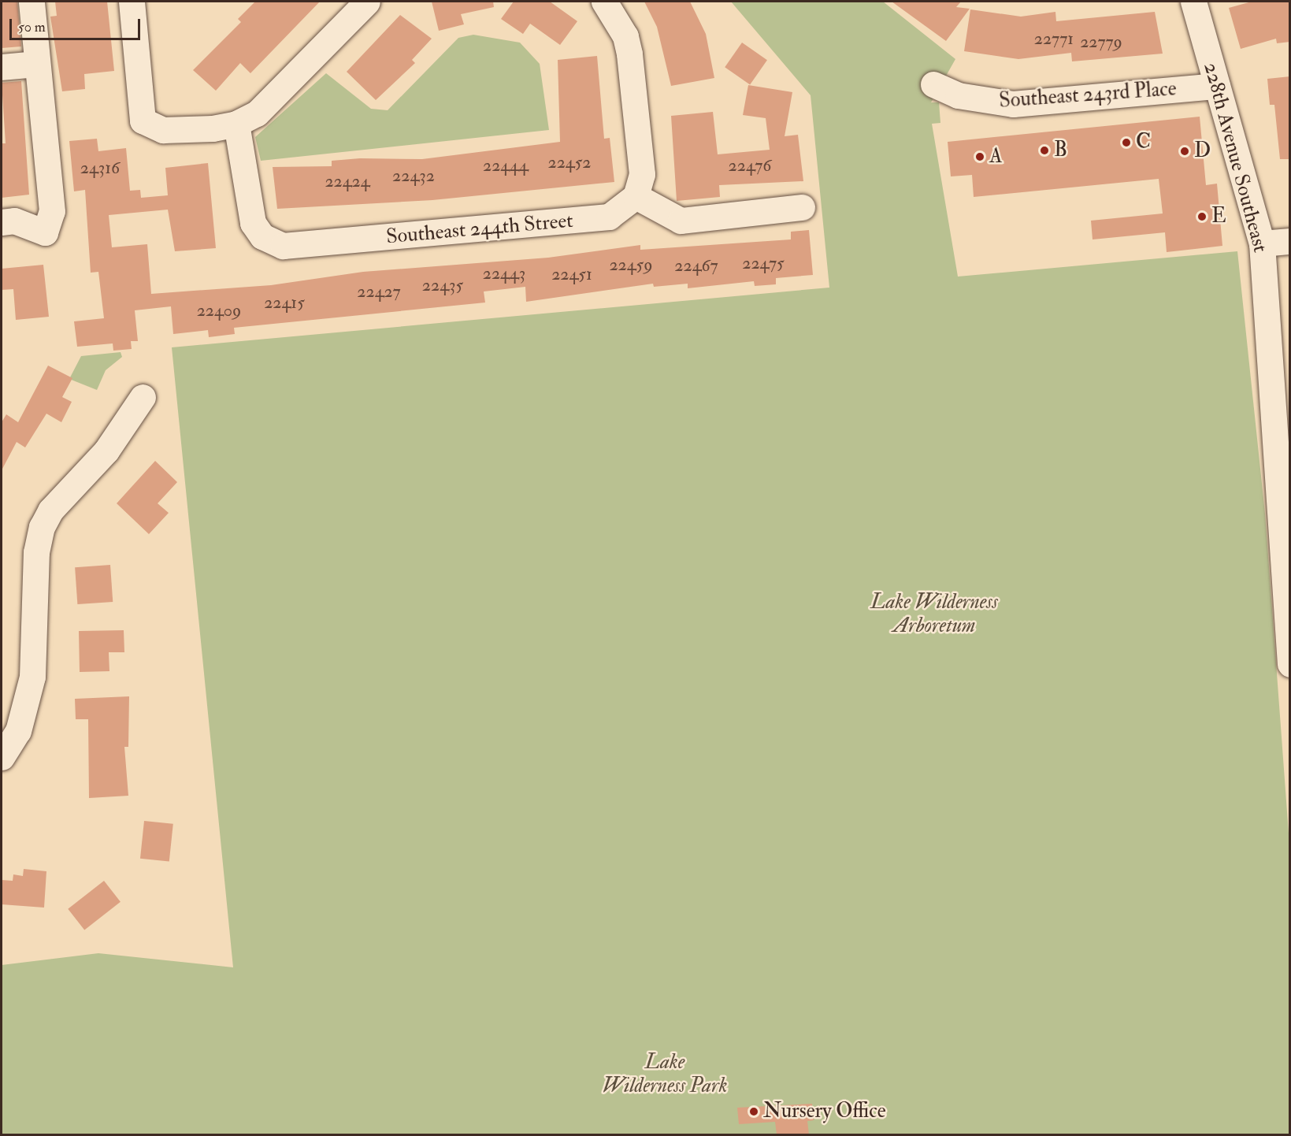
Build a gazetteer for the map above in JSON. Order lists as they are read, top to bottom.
{
  "streets": {
    "street": ["Southeast 243rd Place", "228th Avenue Southeast", "Southeast 244th Street"]
  },
  "crossings": [
    ["Southeast 243rd Place", "228th Avenue Southeast"]
  ],
  "parks": ["Lake Wilderness Arboretum", "Lake Wilderness Park"],
  "places": [
    "C",
    "B",
    "D",
    "A",
    "E",
    "Nursery Office"
  ],
  "house_numbers": [
    "22771",
    "22779",
    "22452",
    "22444",
    "22476",
    "24316",
    "22432",
    "22424",
    "22475",
    "22459",
    "22467",
    "22443",
    "22451",
    "22435",
    "22427",
    "22415",
    "22409"
  ],
  "scale_bar": "50 m"
}
